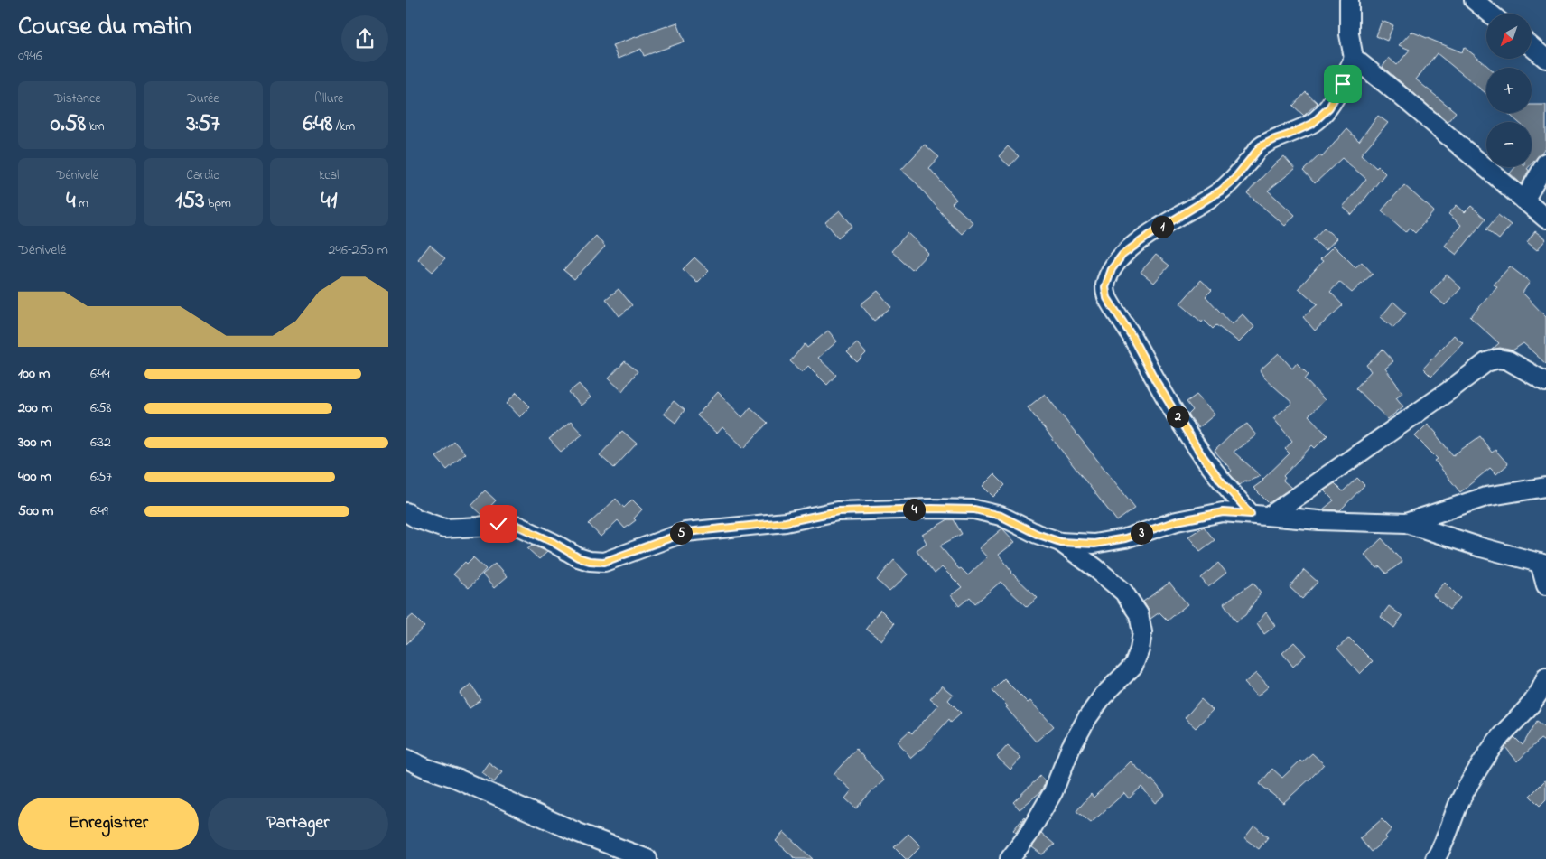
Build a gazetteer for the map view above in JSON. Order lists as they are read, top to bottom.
{
  "north": "bottom left",
  "page": {
    "heading": ["Course du matin", "09:46"],
    "map_buttons": ["+", "−"],
    "stats": [
      ["Distance", "0.58 km"],
      ["Durée", "3:57"],
      ["Allure", "6:48 /km"],
      ["Dénivelé", "4 m"],
      ["Cardio", "153 bpm"],
      ["kcal", "41"]
    ],
    "pins": [
      "1",
      "2",
      "4",
      "3",
      "5"
    ],
    "chart": ["Dénivelé", "246–250 m"],
    "list": [
      {
        "name": "100 m",
        "note": "6:44"
      },
      {
        "name": "200 m",
        "note": "6:58"
      },
      {
        "name": "300 m",
        "note": "6:32"
      },
      {
        "name": "400 m",
        "note": "6:57"
      },
      {
        "name": "500 m",
        "note": "6:49"
      }
    ],
    "buttons": ["Enregistrer", "Partager"]
  }
}
